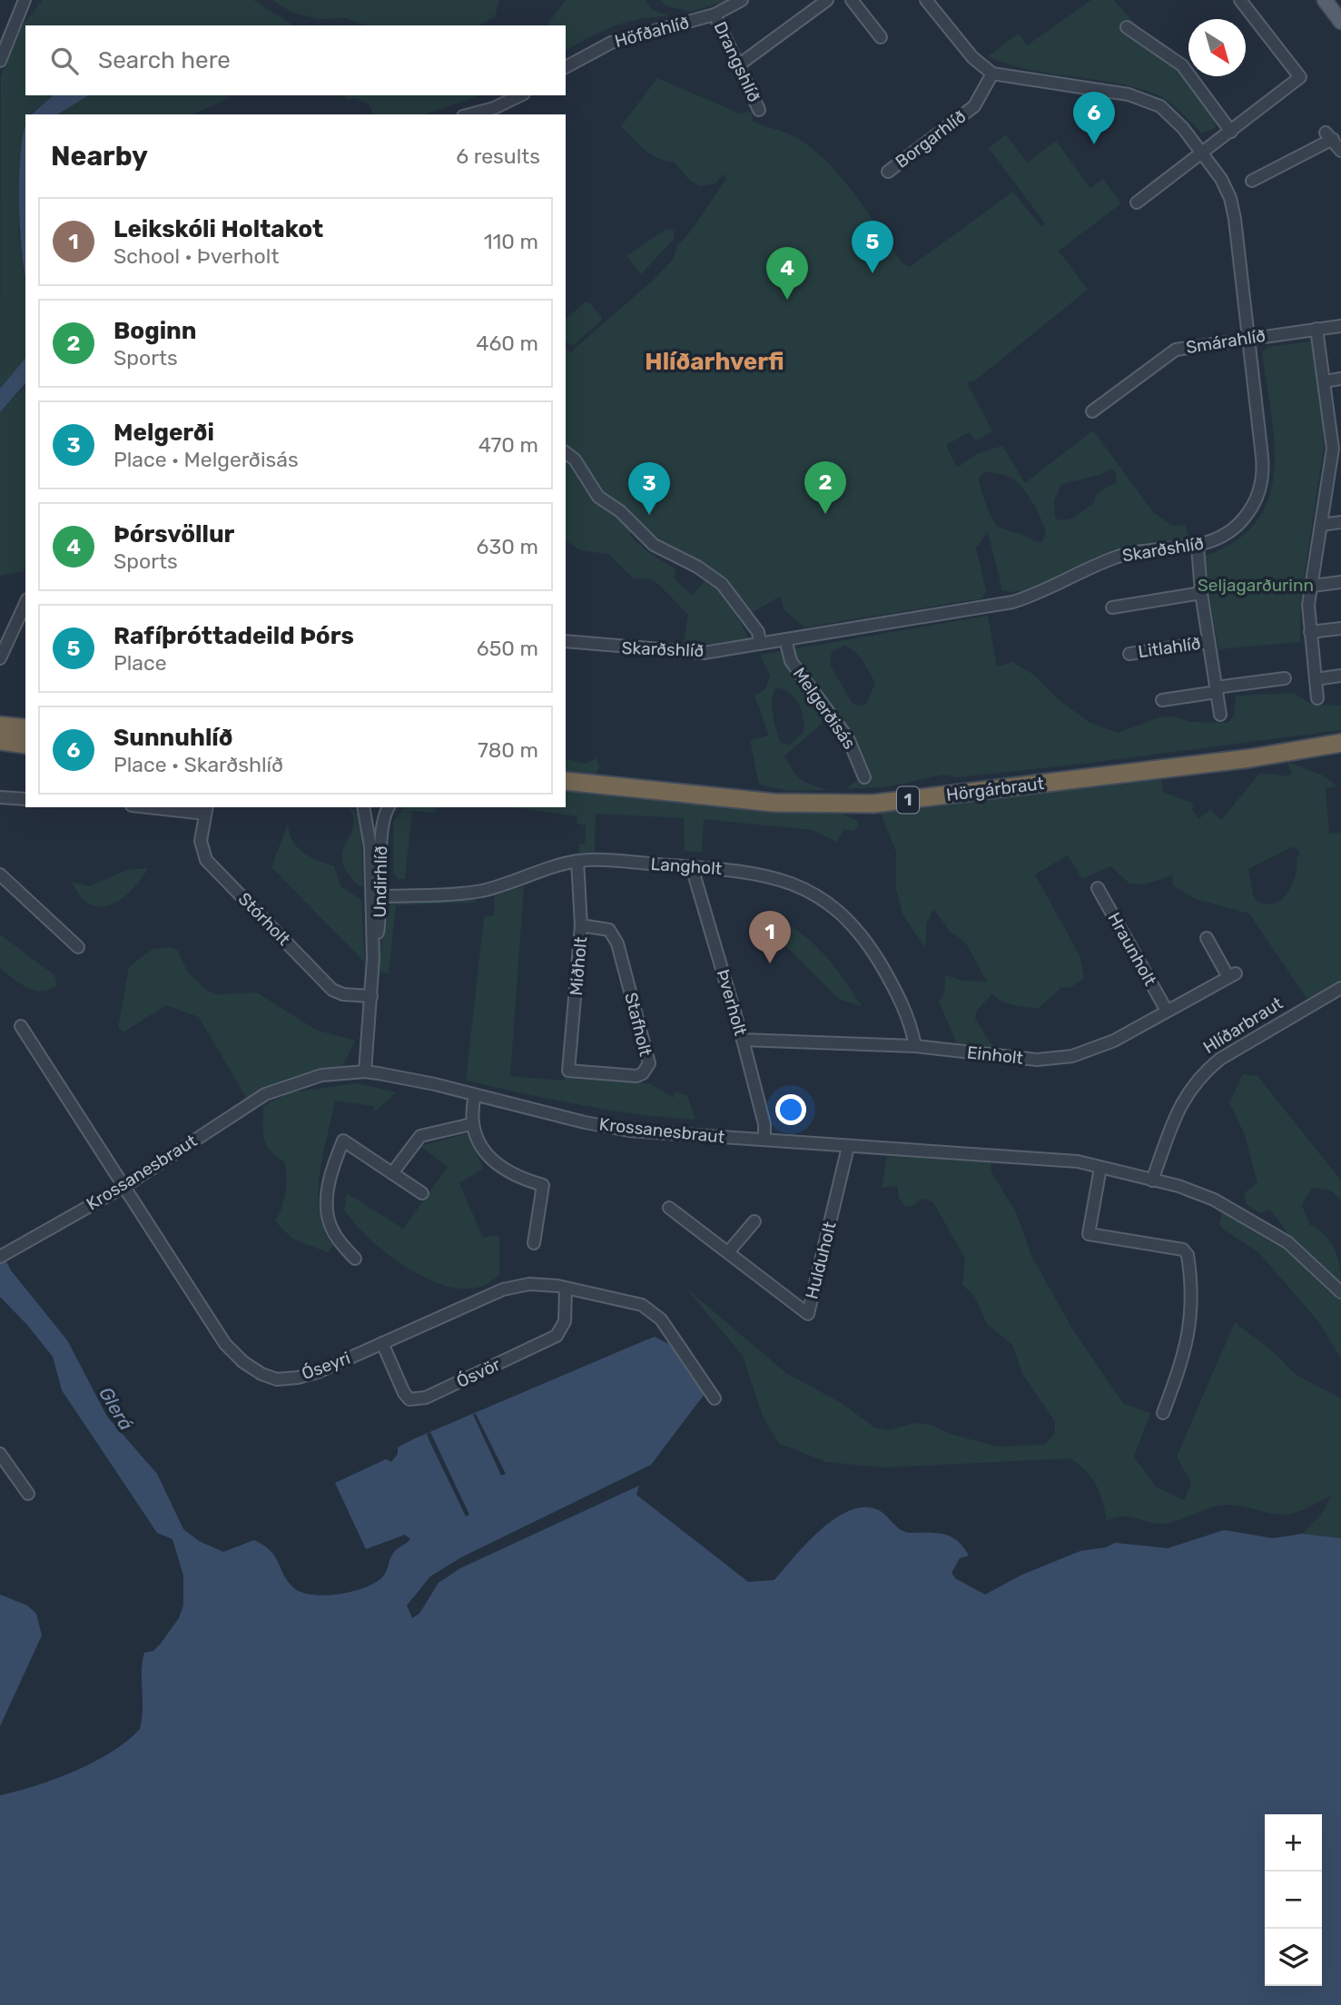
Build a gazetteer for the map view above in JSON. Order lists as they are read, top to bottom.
{
  "streets": {
    "highway": ["Hörgárbraut", "1"],
    "street": [
      "Höfðahlíð",
      "Drangshlíð",
      "Borgarhlíð",
      "Smárahlíð",
      "Skarðshlíð",
      "Litlahlíð",
      "Melgerðisás",
      "Langholt",
      "Undirhlíð",
      "Stórholt",
      "Hraunholt",
      "Miðholt",
      "Þverholt",
      "Stafholt",
      "Hlíðarbraut",
      "Einholt",
      "Krossanesbraut",
      "Hulduholt",
      "Óseyri",
      "Ósvör"
    ]
  },
  "crossings": [
    ["Höfðahlíð", "Drangshlíð"],
    ["Borgarhlíð", "Skarðshlíð"],
    ["Smárahlíð", "Skarðshlíð"],
    ["Skarðshlíð", "Litlahlíð"],
    ["Skarðshlíð", "Melgerðisás"],
    ["Langholt", "Undirhlíð"],
    ["Langholt", "Miðholt"],
    ["Langholt", "Þverholt"],
    ["Langholt", "Einholt"],
    ["Undirhlíð", "Stórholt"],
    ["Undirhlíð", "Krossanesbraut"],
    ["Hraunholt", "Einholt"],
    ["Miðholt", "Stafholt"],
    ["Þverholt", "Einholt"],
    ["Þverholt", "Krossanesbraut"],
    ["Hlíðarbraut", "Krossanesbraut"],
    ["Krossanesbraut", "Hulduholt"],
    ["Krossanesbraut", "Óseyri"],
    ["Óseyri", "Ósvör"]
  ],
  "districts": ["Hlíðarhverfi"],
  "water": ["Glerá"],
  "parks": ["Seljagarðurinn"],
  "north": "bottom right",
  "page": {
    "search": "Search here",
    "pins": [
      "6",
      "5",
      "4",
      "2",
      "3",
      "1"
    ],
    "heading": ["Nearby", "6 results"],
    "list": [
      {
        "mark": "1",
        "name": "Leikskóli Holtakot",
        "note": "School · Þverholt",
        "value": "110 m"
      },
      {
        "mark": "2",
        "name": "Boginn",
        "note": "Sports",
        "value": "460 m"
      },
      {
        "mark": "3",
        "name": "Melgerði",
        "note": "Place · Melgerðisás",
        "value": "470 m"
      },
      {
        "mark": "4",
        "name": "Þórsvöllur",
        "note": "Sports",
        "value": "630 m"
      },
      {
        "mark": "5",
        "name": "Rafíþróttadeild Þórs",
        "note": "Place",
        "value": "650 m"
      },
      {
        "mark": "6",
        "name": "Sunnuhlíð",
        "note": "Place · Skarðshlíð",
        "value": "780 m"
      }
    ],
    "map_buttons": ["+", "−"]
  }
}
